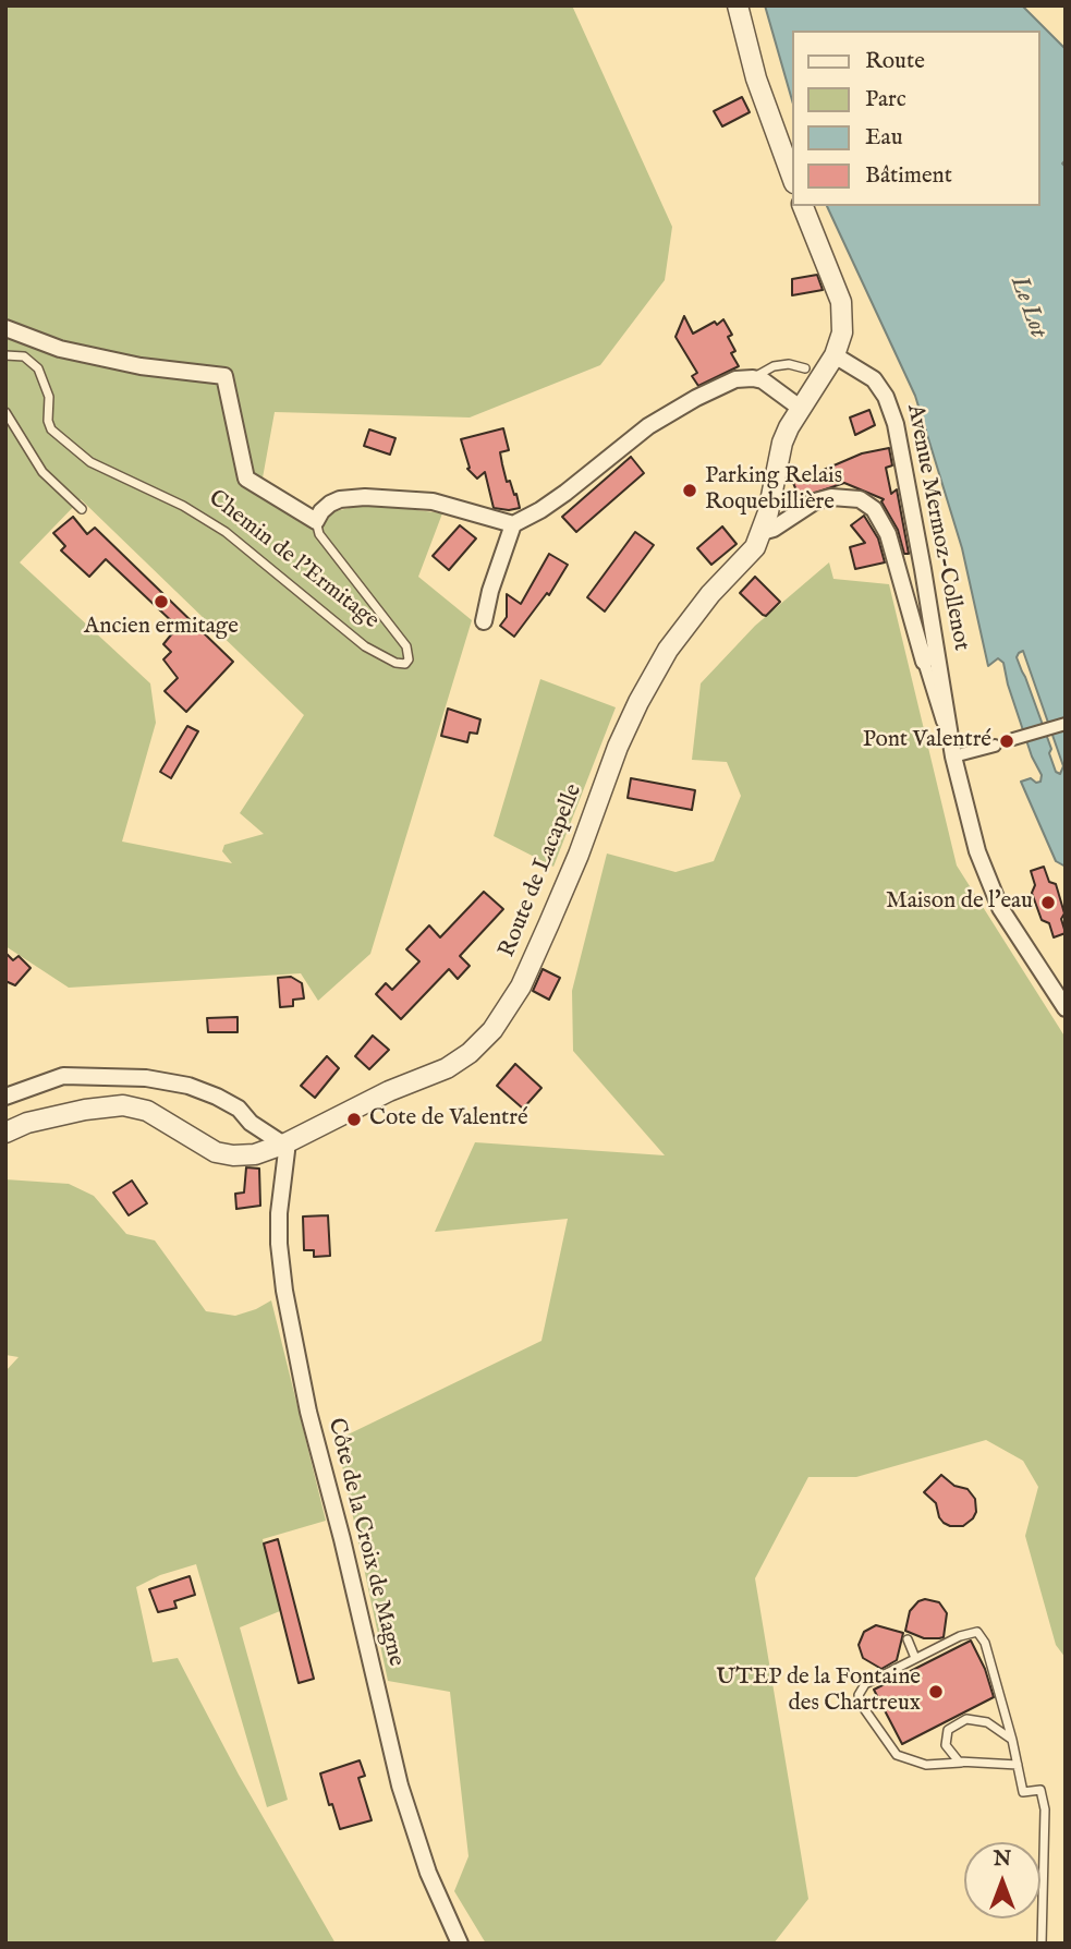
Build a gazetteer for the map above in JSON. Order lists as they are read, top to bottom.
{
  "streets": {
    "street": [
      "Avenue Mermoz-Collenot",
      "Chemin de l'Ermitage",
      "Route de Lacapelle",
      "Côte de la Croix de Magne"
    ]
  },
  "crossings": [
    ["Avenue Mermoz-Collenot", "Route de Lacapelle"],
    ["Route de Lacapelle", "Côte de la Croix de Magne"]
  ],
  "water": ["Le Lot"],
  "places": [
    "Parking Relais Roquebillière",
    "Ancien ermitage",
    "Pont Valentré",
    "Maison de l'eau",
    "Cote de Valentré",
    "UTEP de la Fontaine des Chartreux"
  ],
  "legend": [
    "Route",
    "Parc",
    "Eau",
    "Bâtiment"
  ],
  "north": "top"
}
